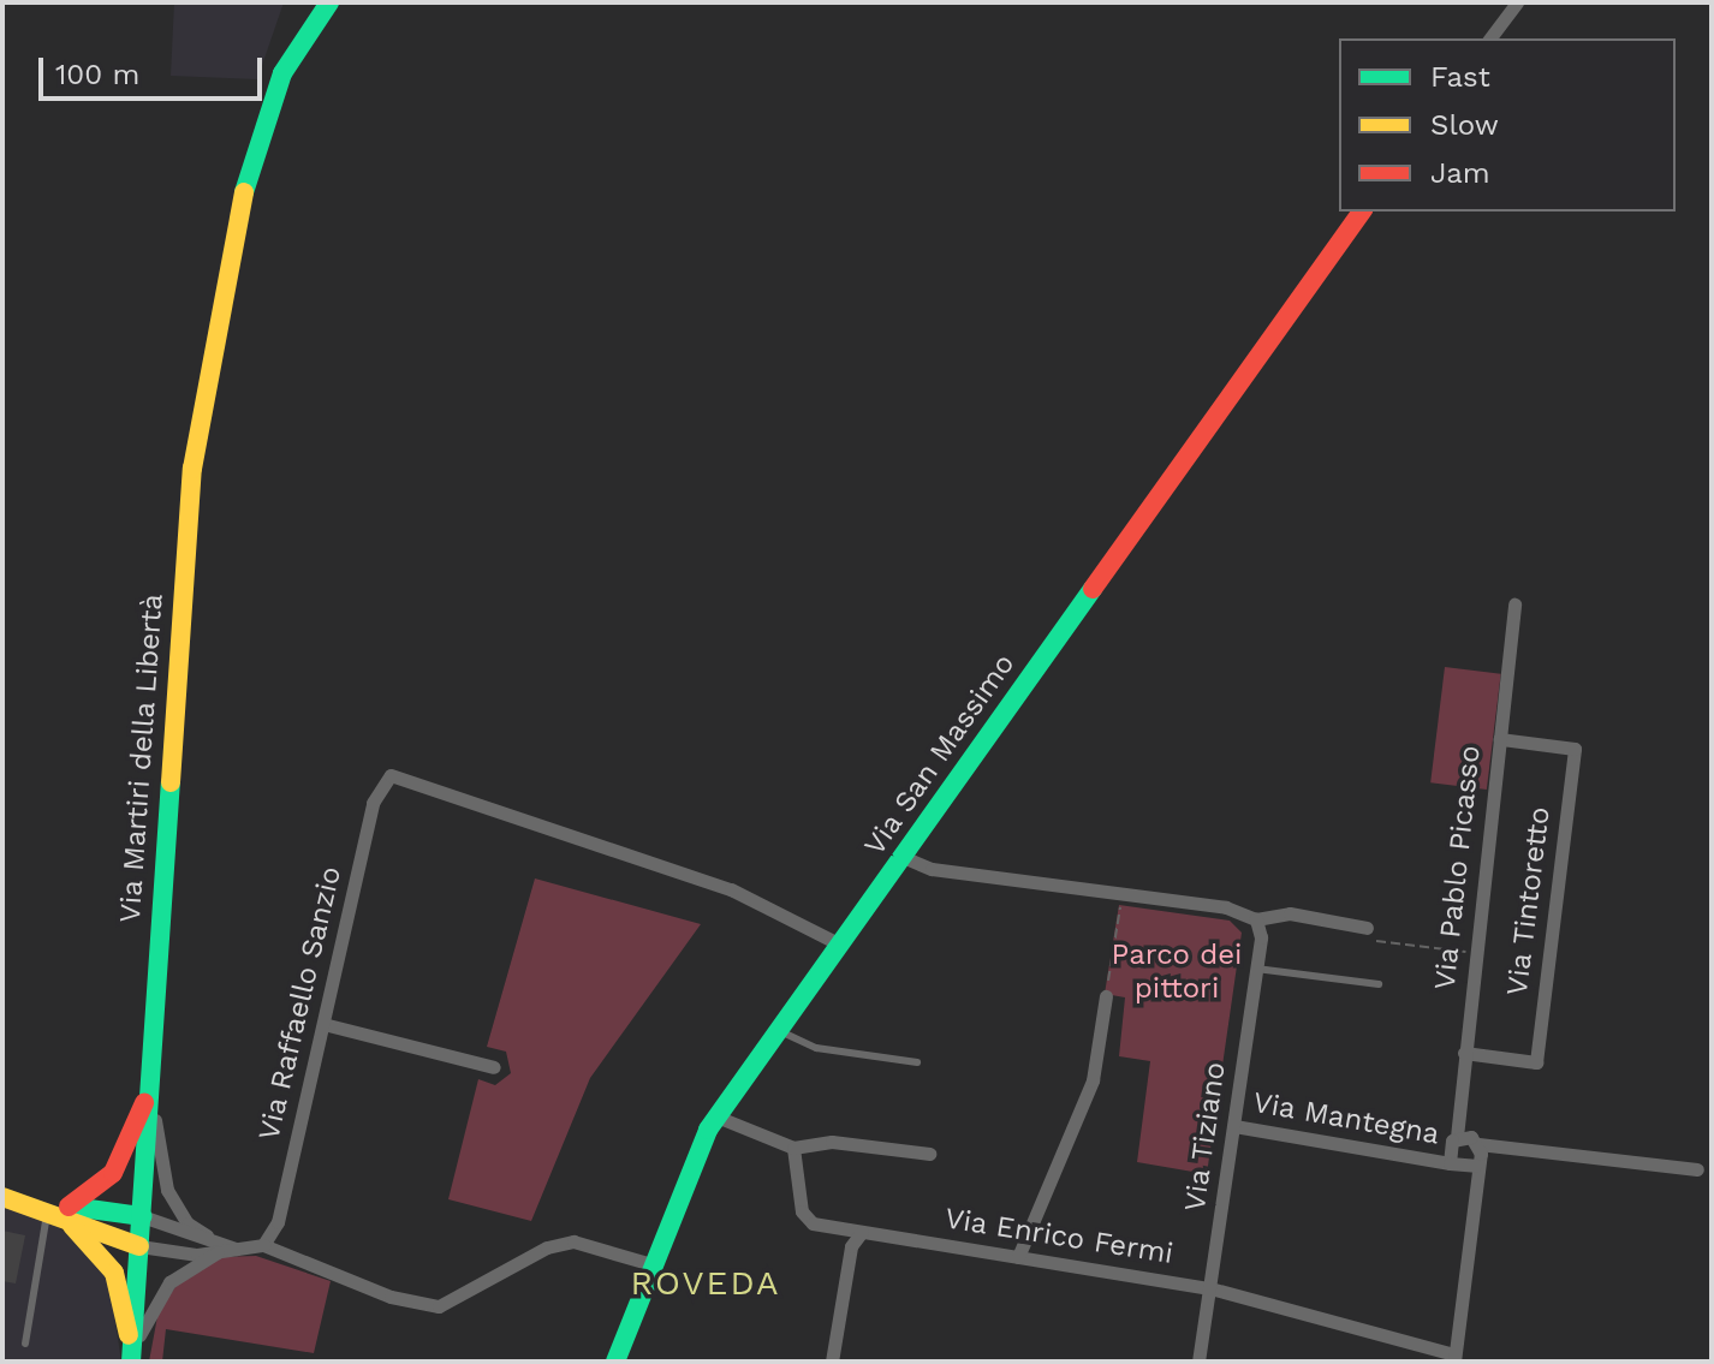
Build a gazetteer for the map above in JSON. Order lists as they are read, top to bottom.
{
  "streets": {
    "street": [
      "Via San Massimo",
      "Via Martiri della Libertà",
      "Via Pablo Picasso",
      "Via Tintoretto",
      "Via Raffaello Sanzio",
      "Via Mantegna",
      "Via Tiziano",
      "Via Enrico Fermi"
    ]
  },
  "crossings": [
    ["Via San Massimo", "Via Raffaello Sanzio"],
    ["Via Pablo Picasso", "Via Tintoretto"],
    ["Via Pablo Picasso", "Via Mantegna"],
    ["Via Mantegna", "Via Tiziano"],
    ["Via Tiziano", "Via Enrico Fermi"]
  ],
  "districts": ["ROVEDA"],
  "parks": ["Parco dei pittori"],
  "legend": ["Fast", "Slow", "Jam"],
  "scale_bar": "100 m"
}
